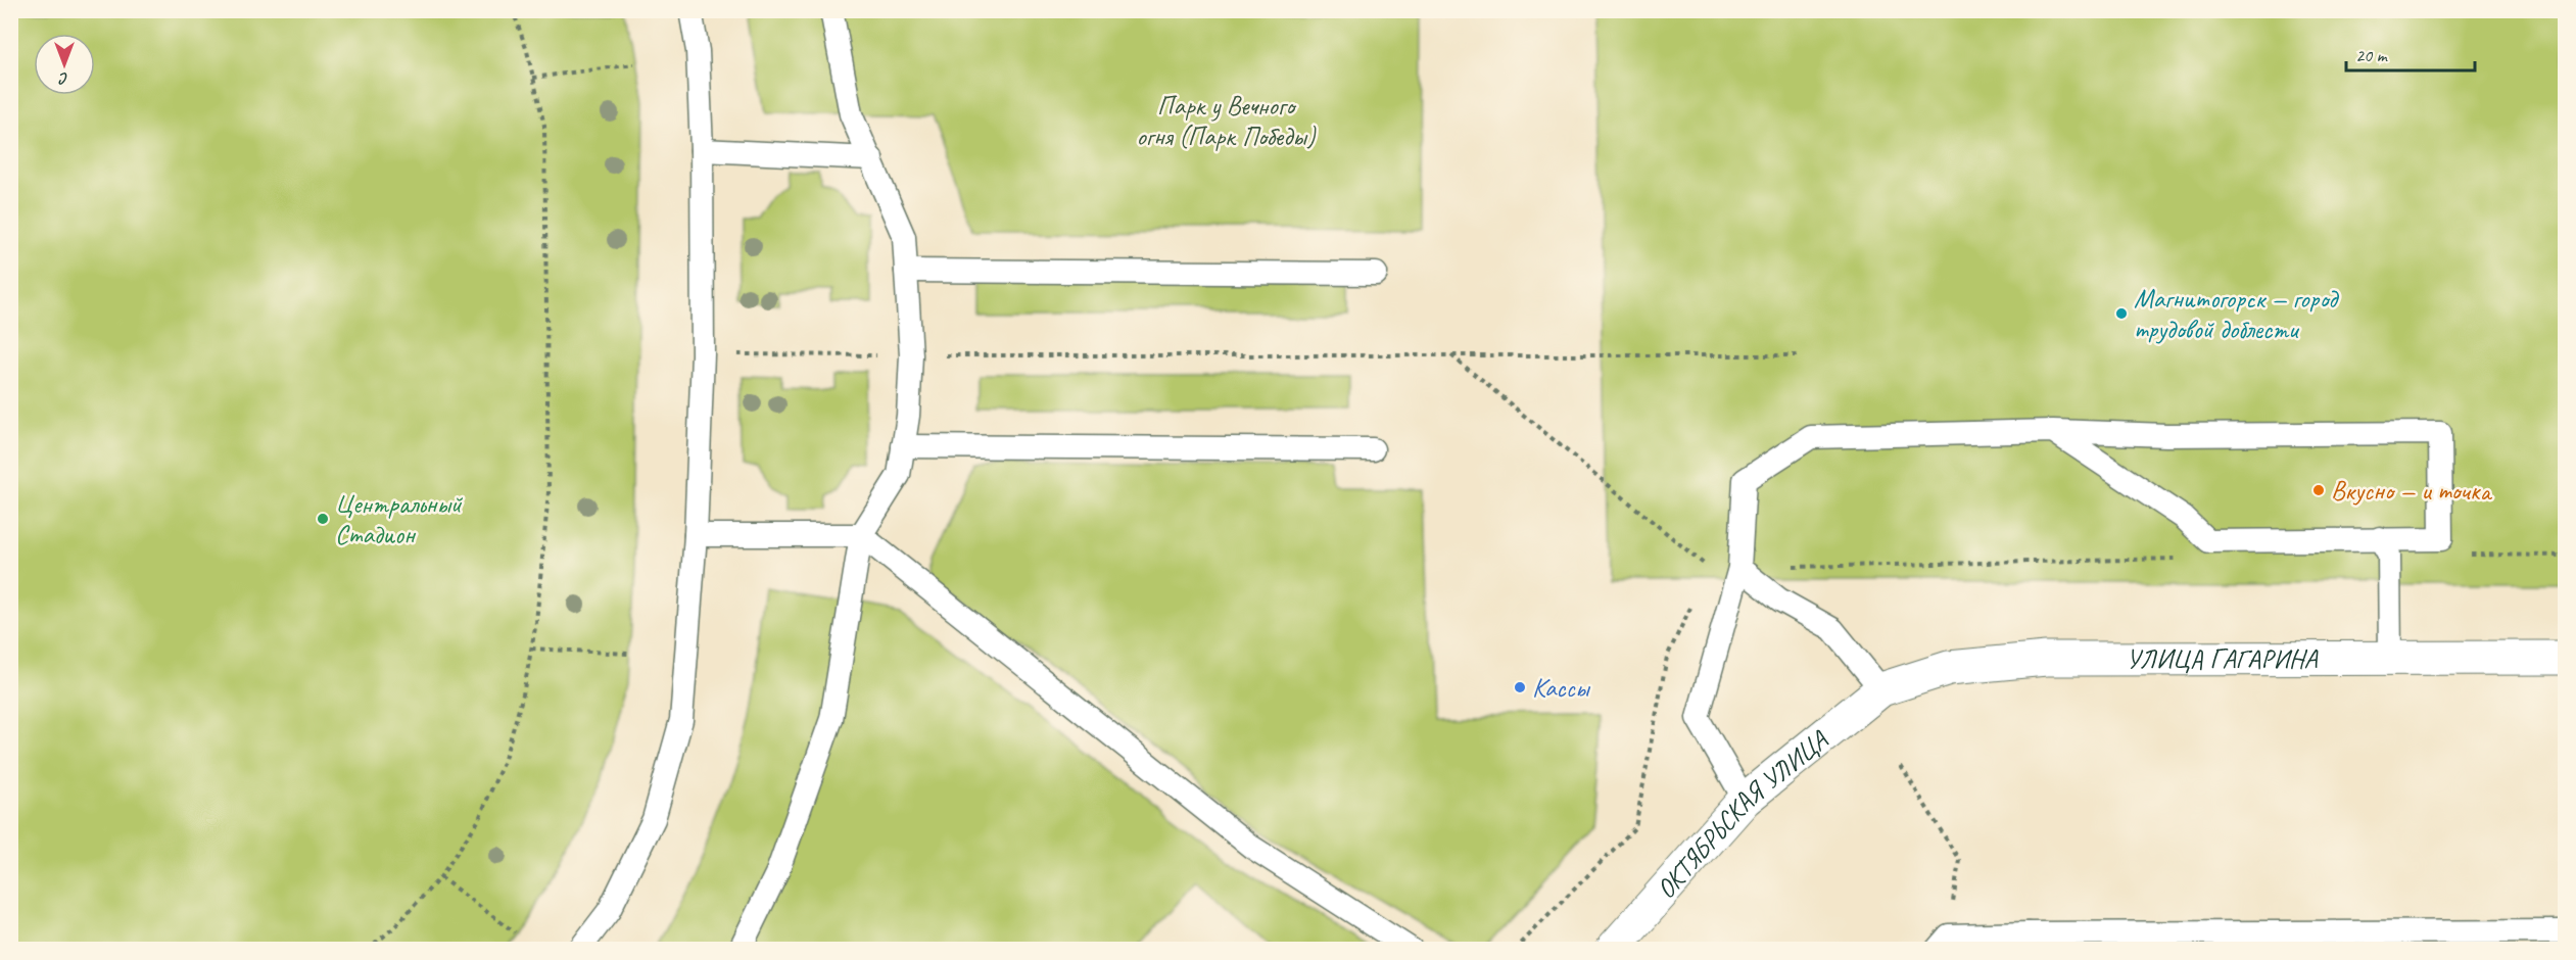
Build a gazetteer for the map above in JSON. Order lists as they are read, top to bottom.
{
  "streets": {
    "main road": ["УЛИЦА ГАГАРИНА", "ОКТЯБРЬСКАЯ УЛИЦА"]
  },
  "crossings": [
    ["УЛИЦА ГАГАРИНА", "ОКТЯБРЬСКАЯ УЛИЦА"]
  ],
  "parks": ["Парк у Вечного огня (Парк Победы)"],
  "places": [
    "Магнитогорск — город трудовой доблести",
    "Вкусно — и точка",
    "Центральный Стадион",
    "Кассы"
  ],
  "scale_bar": "20 m",
  "north": "bottom"
}
